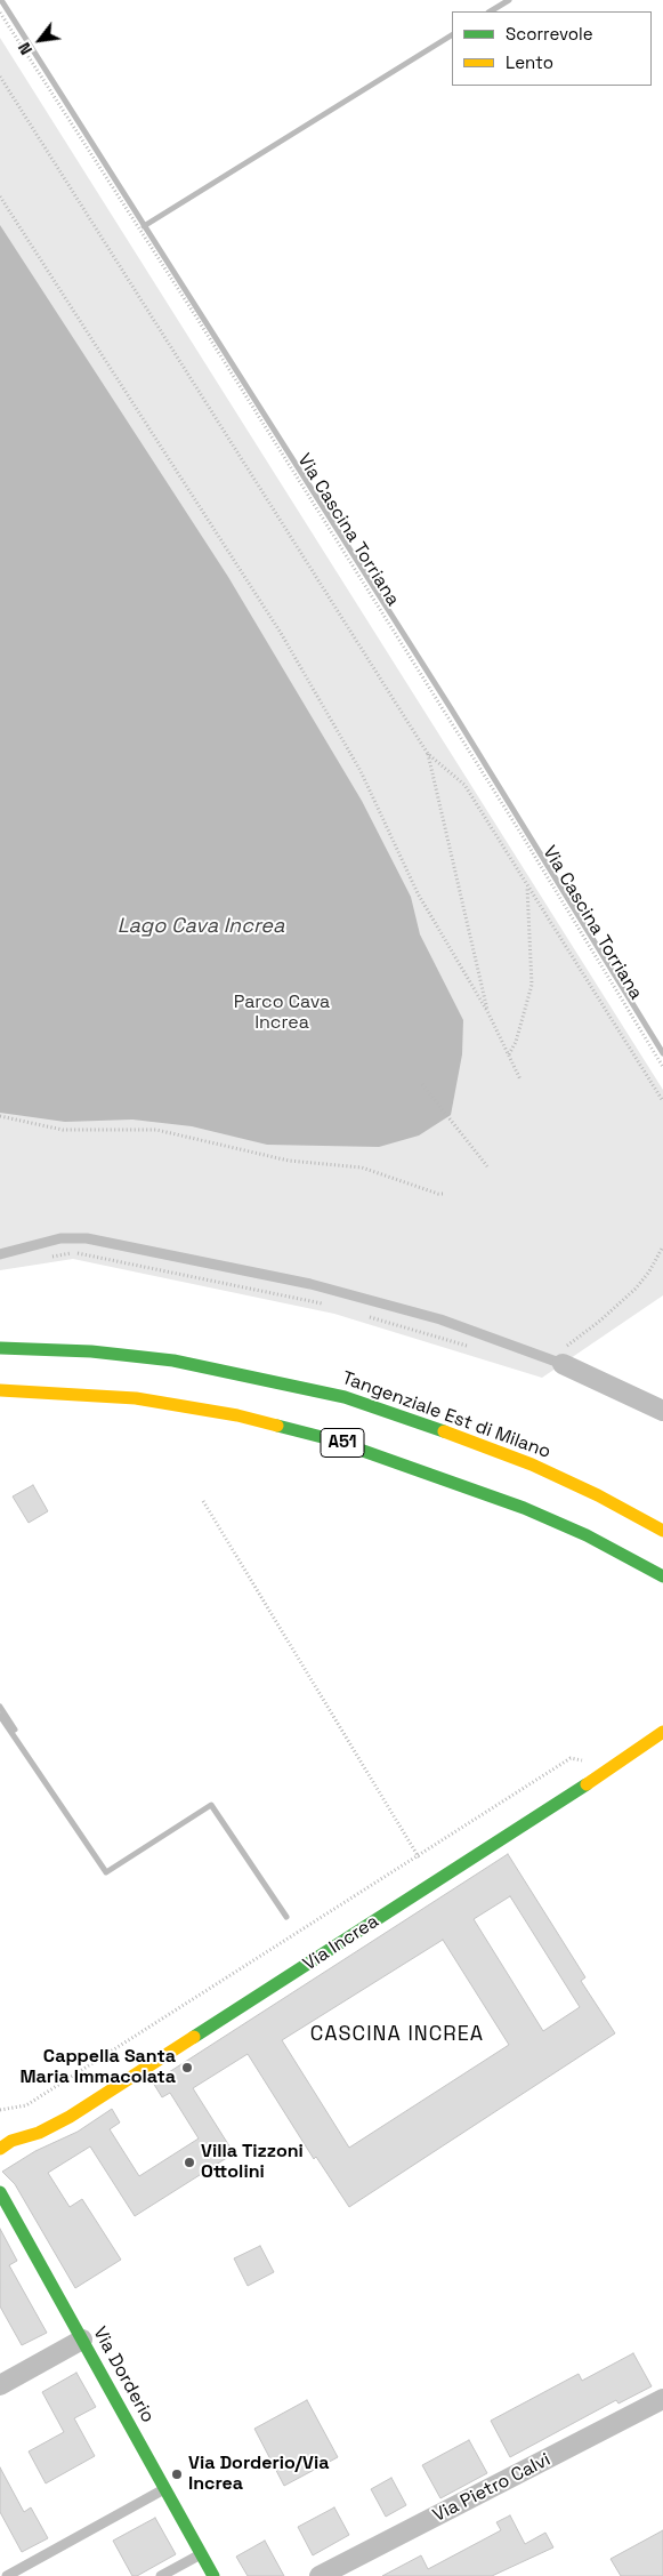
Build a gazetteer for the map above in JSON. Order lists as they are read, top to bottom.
{
  "streets": {
    "main road": [
      "Tangenziale Est di Milano",
      "A51",
      "Via Increa",
      "Via Dorderio"
    ],
    "street": ["Via Pietro Calvi"],
    "path": ["Via Cascina Torriana"]
  },
  "districts": ["CASCINA INCREA"],
  "water": ["Lago Cava Increa"],
  "parks": ["Parco Cava Increa"],
  "places": ["Cappella Santa Maria Immacolata", "Villa Tizzoni Ottolini", "Via Dorderio/Via Increa"],
  "legend": ["Scorrevole", "Lento"],
  "north": "bottom left"
}
